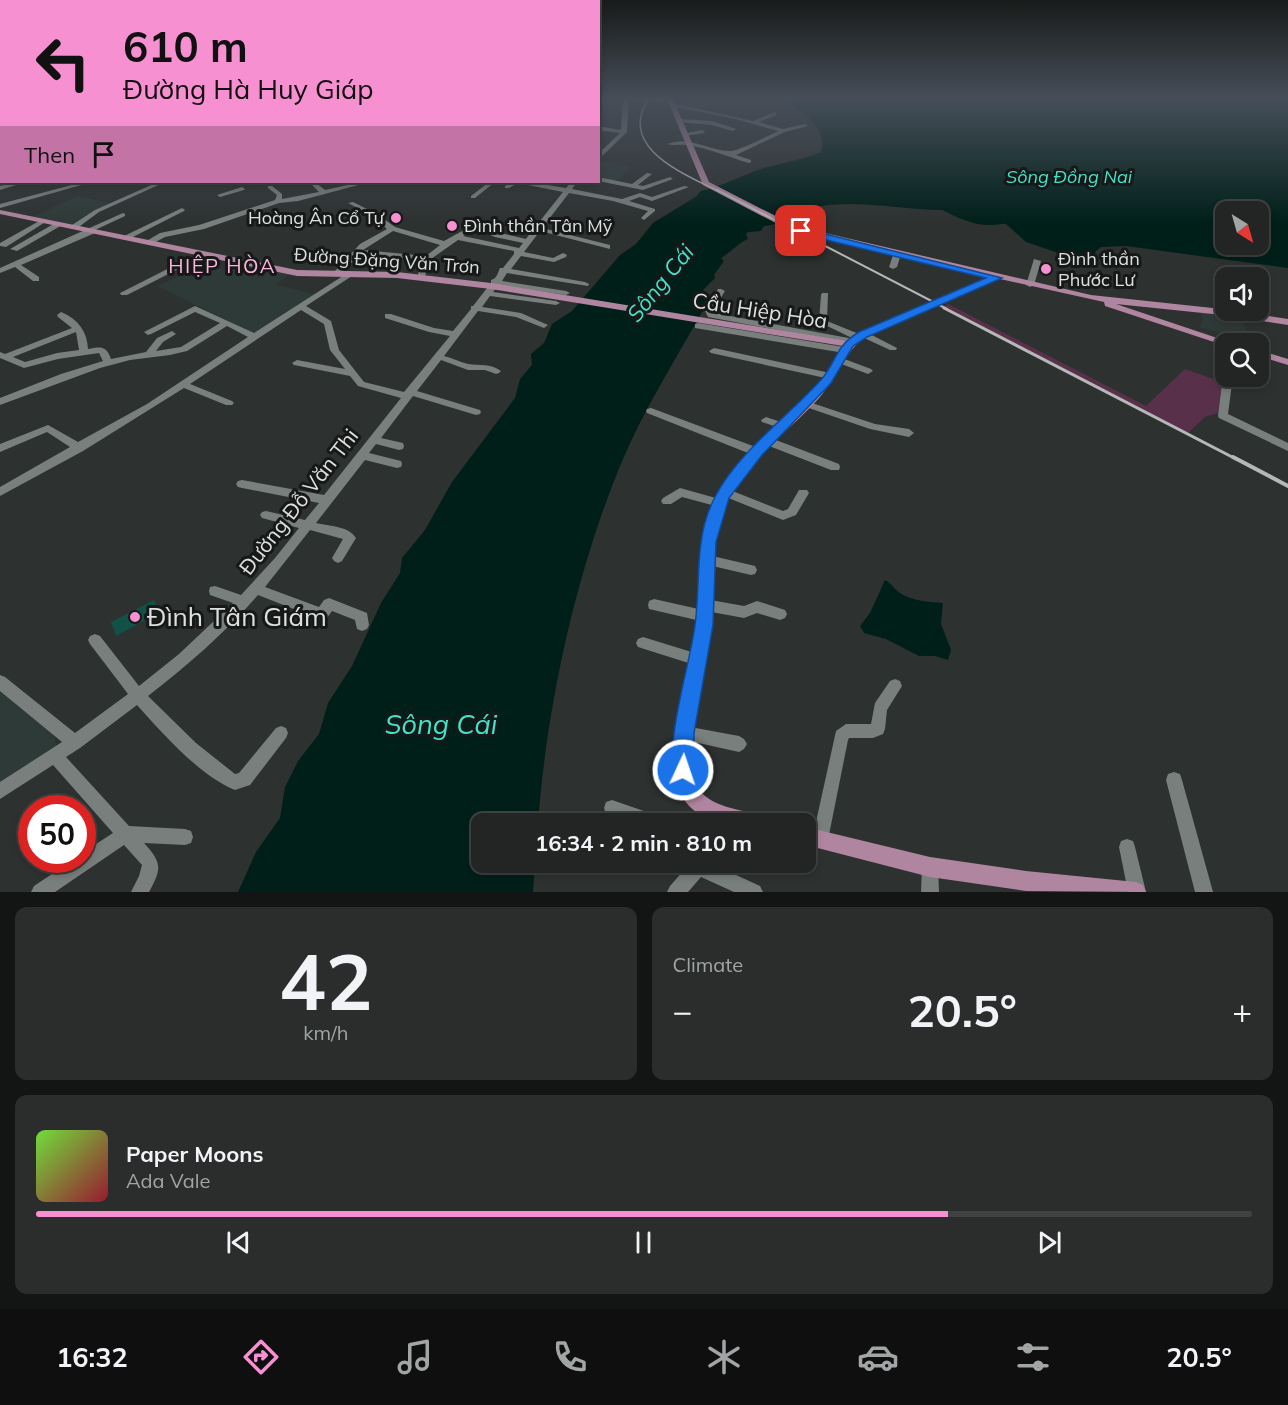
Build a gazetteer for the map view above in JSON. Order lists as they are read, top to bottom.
{
  "streets": {
    "main road": ["Đường Đặng Văn Trơn", "Cầu Hiệp Hòa"],
    "street": ["Đường Đỗ Văn Thi"]
  },
  "crossings": [
    ["Đường Đặng Văn Trơn", "Cầu Hiệp Hòa"],
    ["Đường Đặng Văn Trơn", "Đường Đỗ Văn Thi"]
  ],
  "districts": ["HIỆP HÒA"],
  "water": ["Sông Đồng Nai", "Sông Cái"],
  "places": [
    "Hoàng Ân Cổ Tự",
    "Đình thần Tân Mỹ",
    "Đình thần Phước Lư",
    "Đình Tân Giám"
  ],
  "north": "bottom right",
  "page": {
    "turn": ["610 m", "Đường Hà Huy Giáp"],
    "then": "Then",
    "limit": "50",
    "trip": "16:34 · 2 min · 810 m",
    "tile": [
      ["42", "km/h"],
      "Climate"
    ],
    "heat": ["−", "20.5°", "+"],
    "song": ["Paper Moons", "Ada Vale"],
    "tabs": ["16:32", "20.5°"]
  }
}
